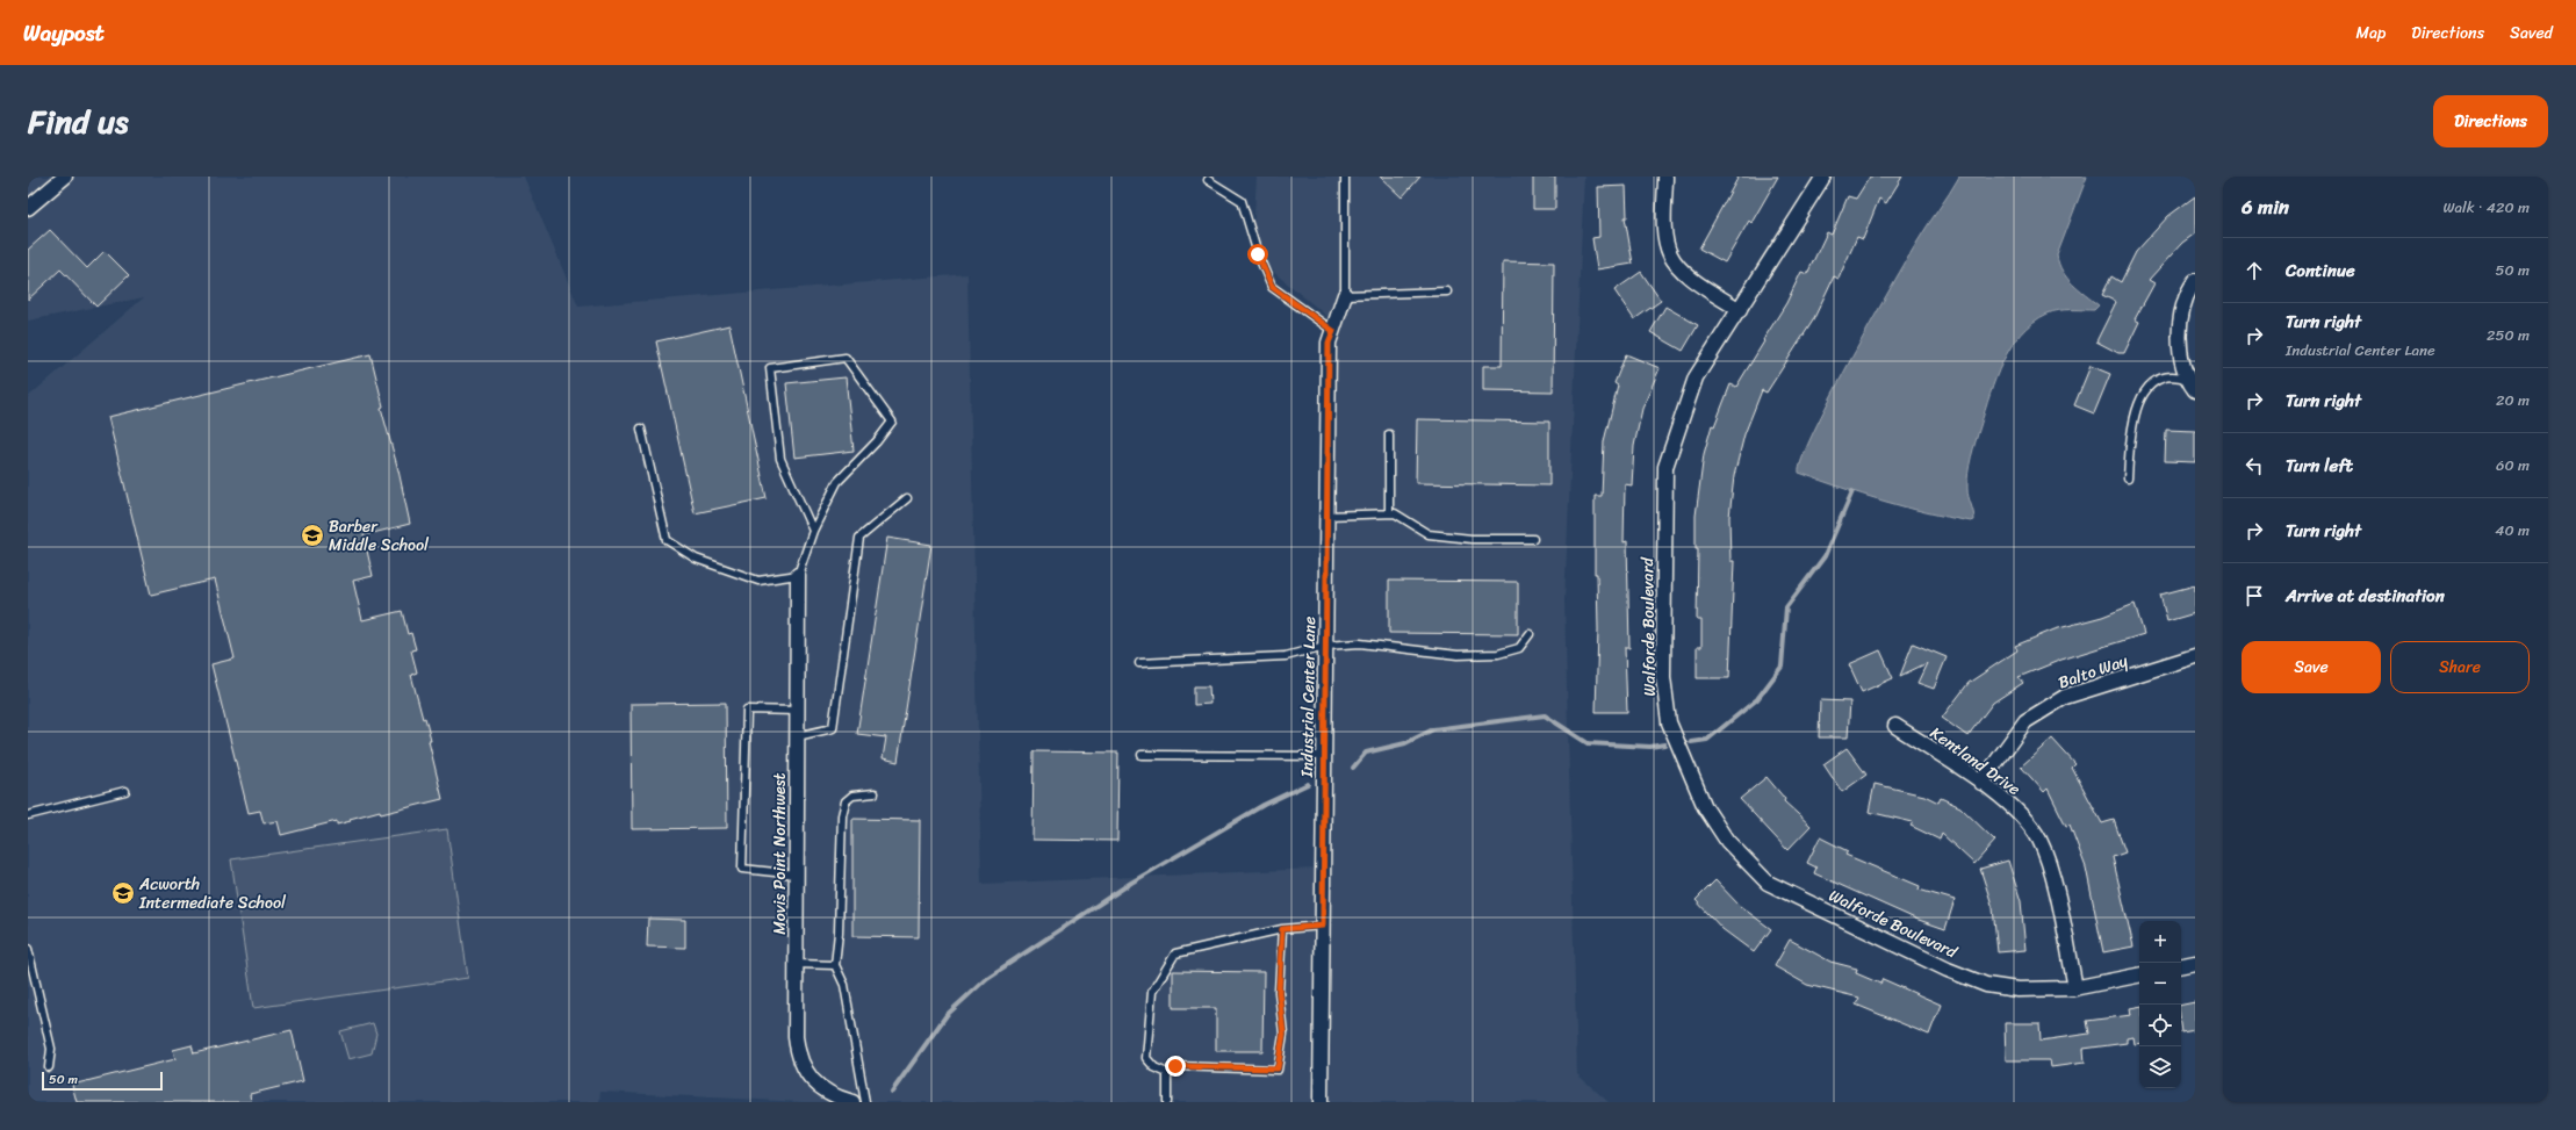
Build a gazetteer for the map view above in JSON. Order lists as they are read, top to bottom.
{
  "streets": {
    "street": [
      "Walforde Boulevard",
      "Balto Way",
      "Industrial Center Lane",
      "Kentland Drive",
      "Movis Point Northwest"
    ]
  },
  "crossings": [
    ["Walforde Boulevard", "Kentland Drive"],
    ["Balto Way", "Kentland Drive"]
  ],
  "places": {
    "school or university": ["Barber Middle School", "Acworth Intermediate School"]
  },
  "scale_bar": "50 m",
  "page": {
    "header": "Waypost",
    "nav": ["Map", "Directions", "Saved"],
    "title": "Find us",
    "buttons": [
      "Directions",
      ["Save", "Share"]
    ],
    "heading": ["6 min", "Walk · 420 m"],
    "list": [
      ["Continue", "50 m"],
      ["Turn right", "Industrial Center Lane", "250 m"],
      ["Turn right", "20 m"],
      ["Turn left", "60 m"],
      ["Turn right", "40 m"],
      "Arrive at destination"
    ],
    "map_buttons": ["+", "−"],
    "scale": "50 m"
  }
}
